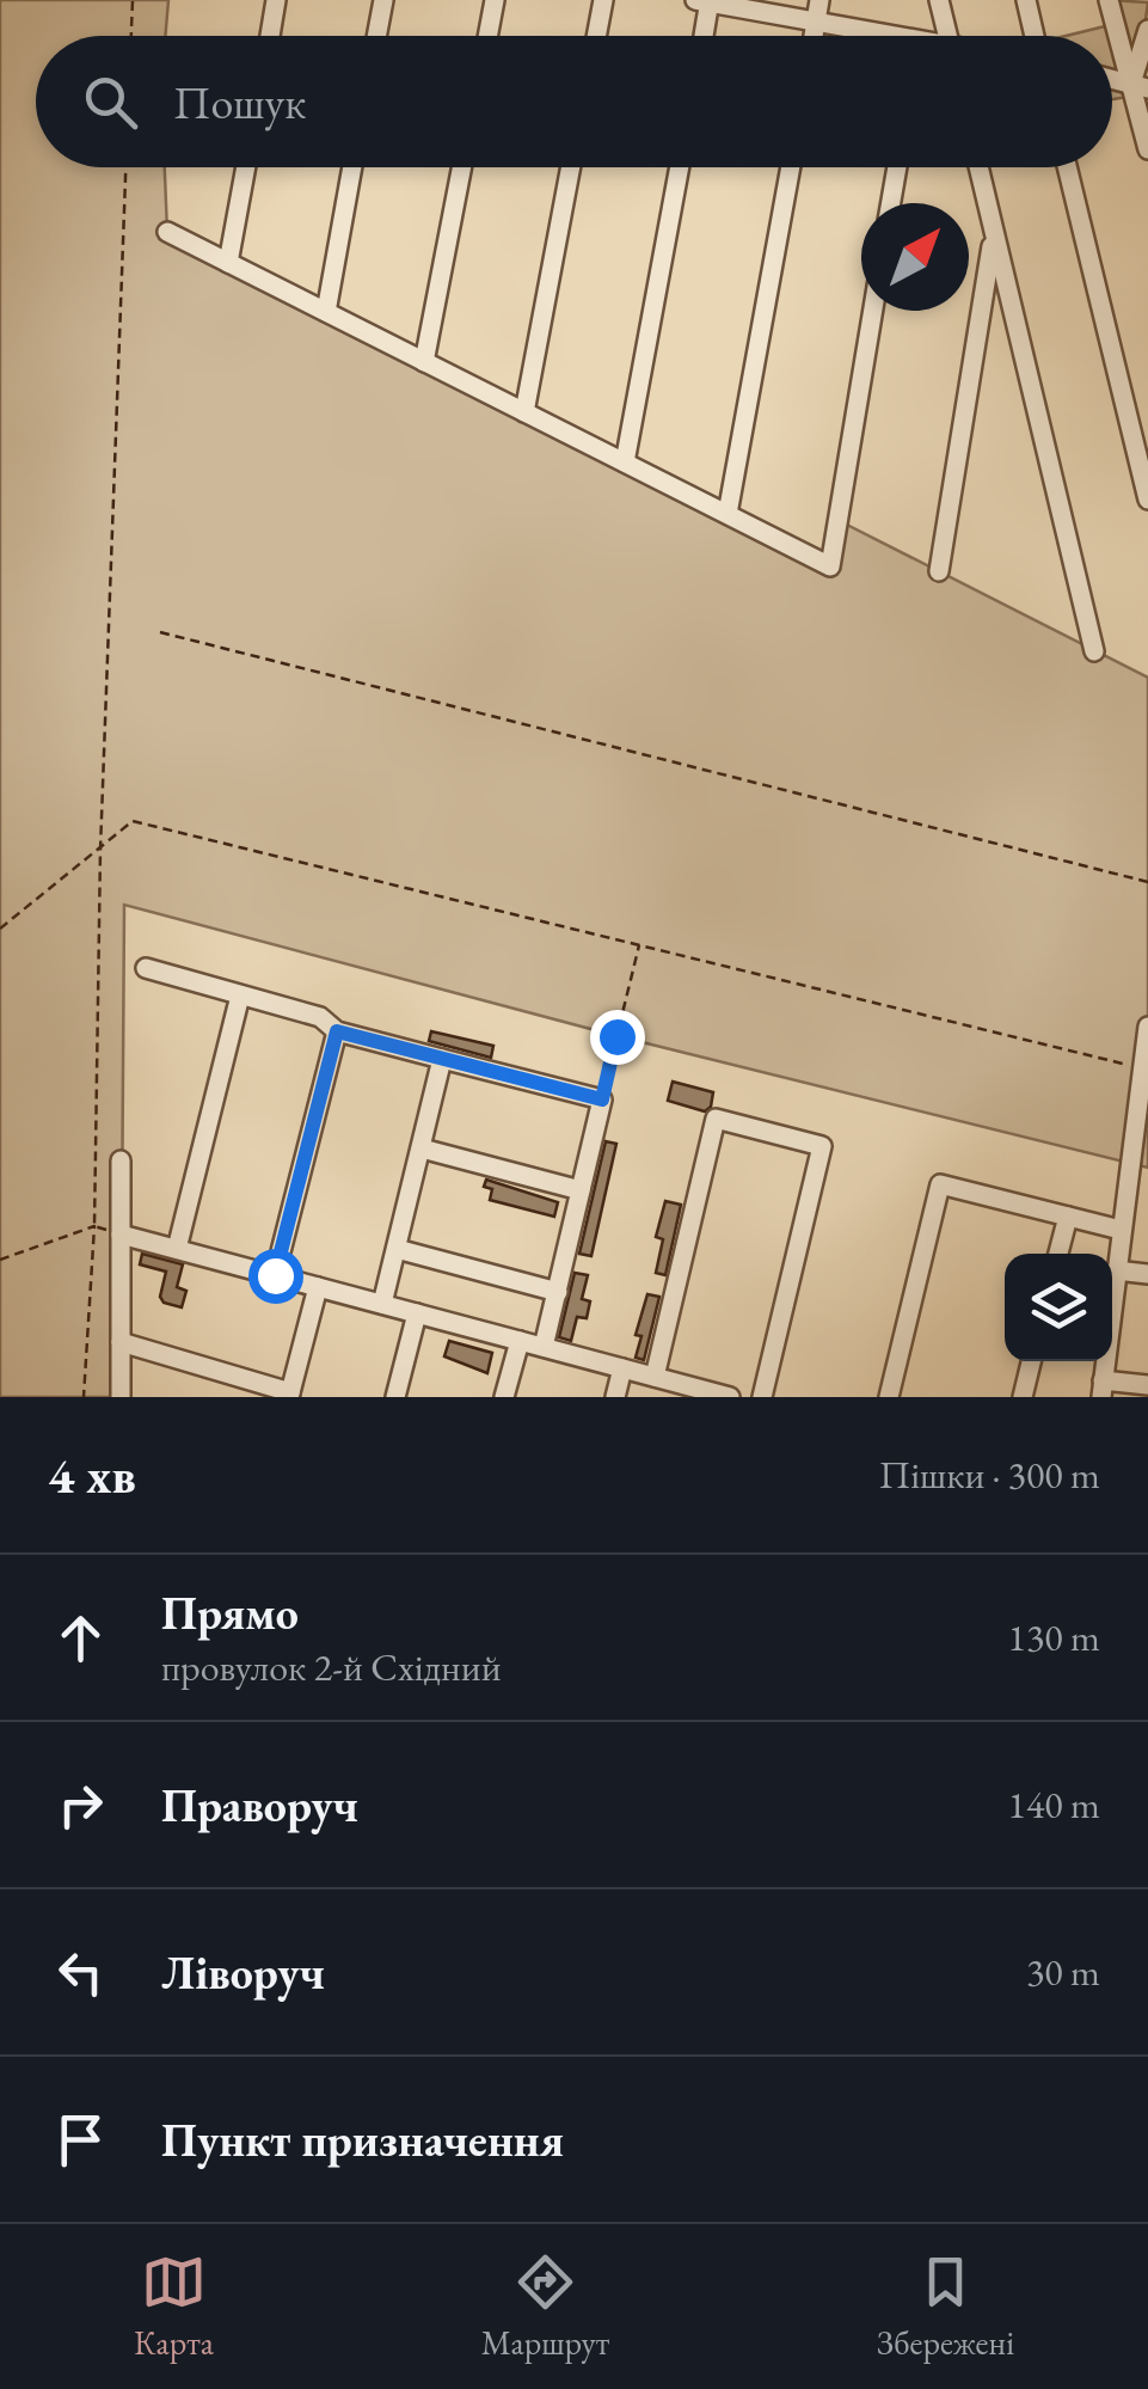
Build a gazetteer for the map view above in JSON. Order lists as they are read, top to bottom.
{
  "north": "top right",
  "page": {
    "search": "Пошук",
    "heading": ["4 хв", "Пішки · 300 m"],
    "list": [
      ["Прямо", "провулок 2-й Східний", "130 m"],
      ["Праворуч", "140 m"],
      ["Ліворуч", "30 m"],
      "Пункт призначення"
    ],
    "nav": ["Карта", "Маршрут", "Збережені"]
  }
}
